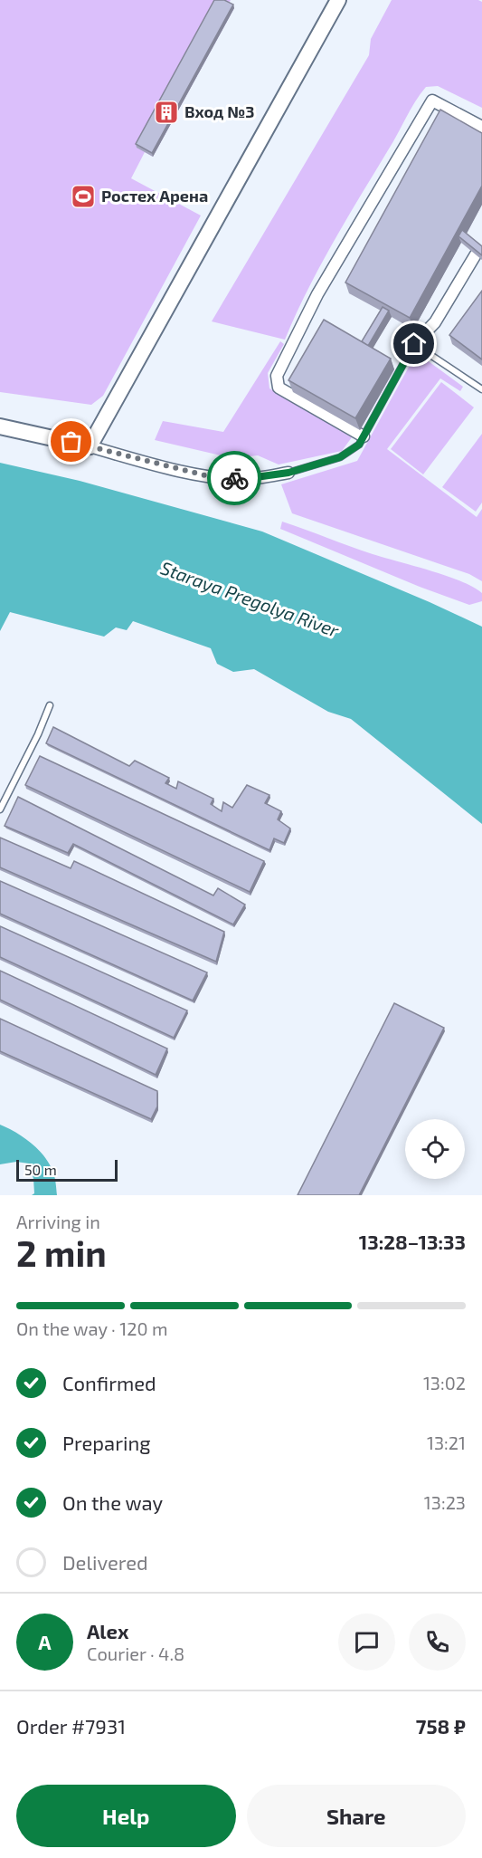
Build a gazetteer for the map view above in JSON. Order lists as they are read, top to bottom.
{
  "water": ["Staraya Pregolya River"],
  "places": {
    "building": ["Вход №3"],
    "sports": ["Ростех Арена"]
  },
  "scale_bar": "50 m",
  "page": {
    "scale": "50 m",
    "heading": ["2 min", "Arriving in", "13:28–13:33"],
    "panel": [
      "Alex",
      "Courier · 4.8",
      "Order #7931",
      "758 ₽"
    ],
    "bar": "On the way · 120 m",
    "list": [
      ["Confirmed", "13:02"],
      ["Preparing", "13:21"],
      ["On the way", "13:23"],
      "Delivered"
    ],
    "round": "A",
    "buttons": ["Help", "Share"]
  }
}
